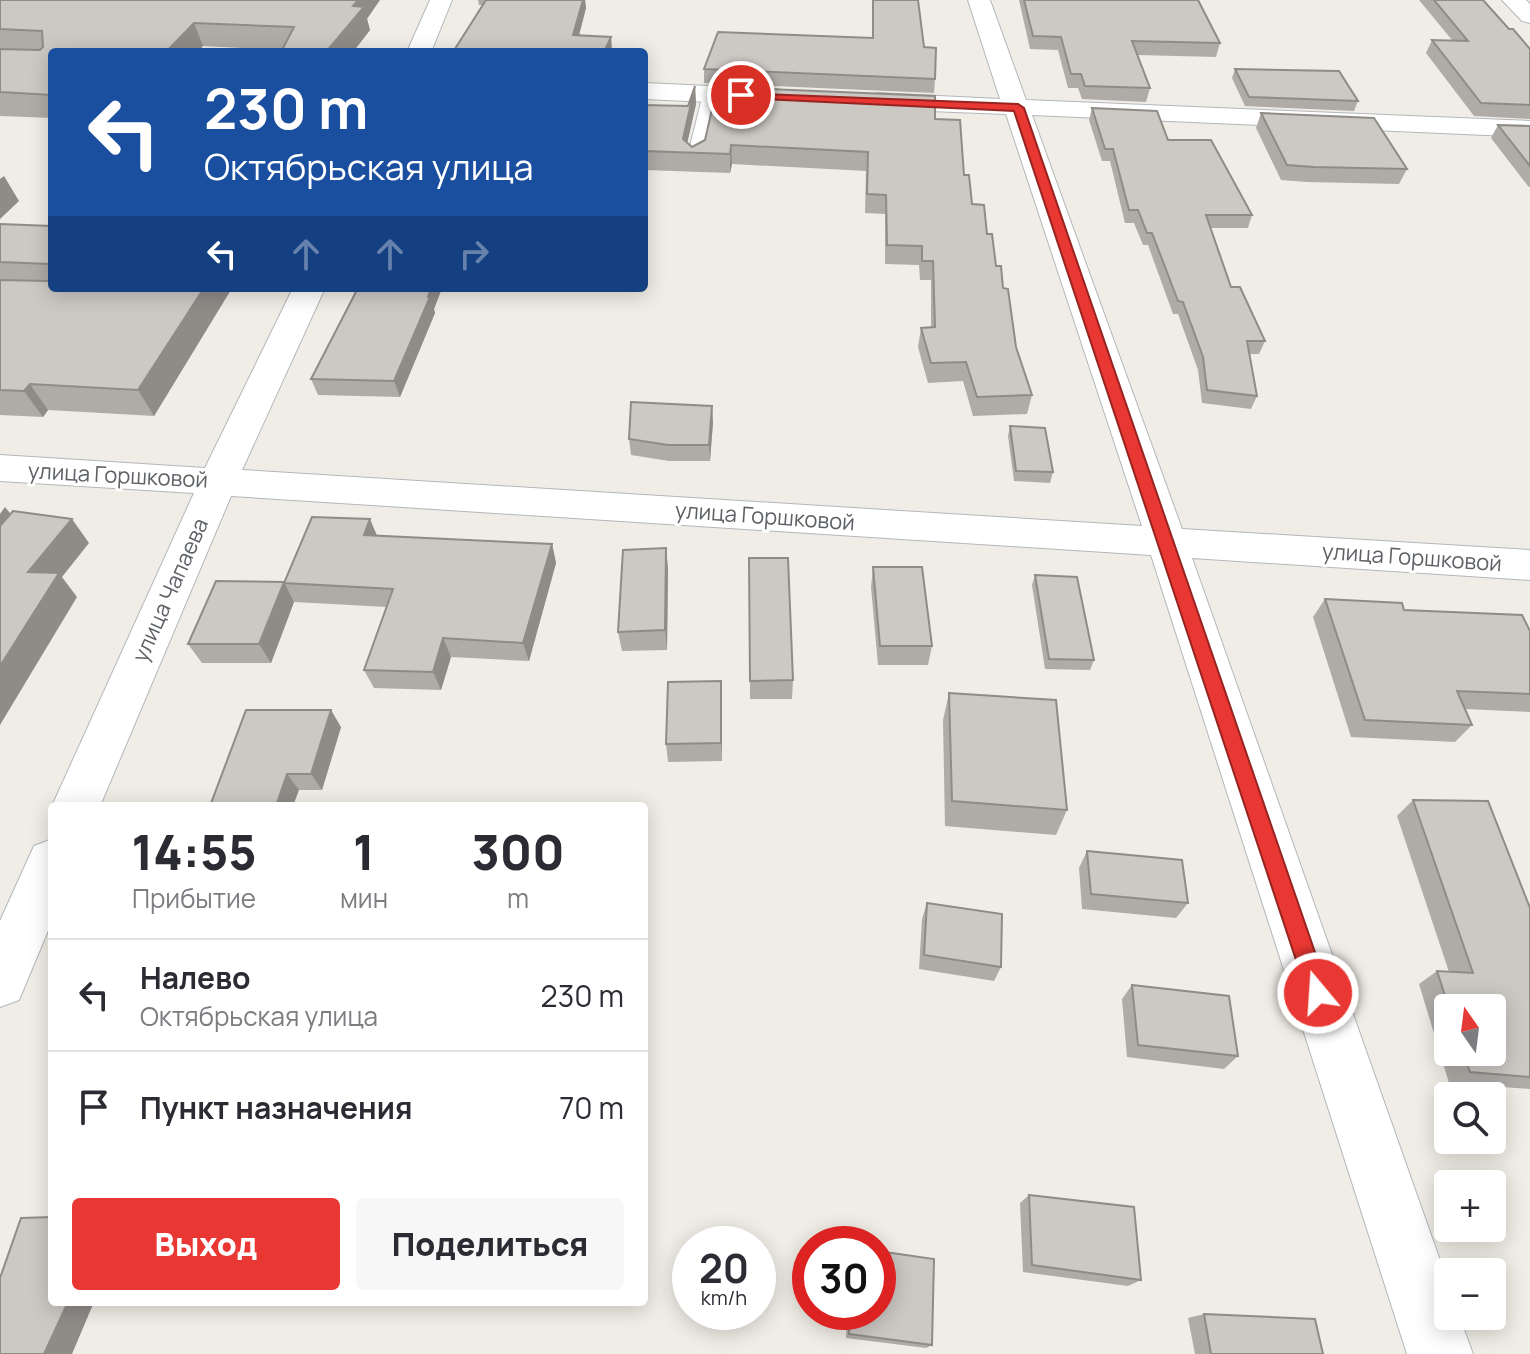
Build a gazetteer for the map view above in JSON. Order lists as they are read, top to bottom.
{
  "streets": {
    "street": ["улица Горшковой", "улица Чапаева"]
  },
  "crossings": [
    ["улица Горшковой", "улица Чапаева"]
  ],
  "north": "top",
  "page": {
    "turn": ["230 m", "Октябрьская улица"],
    "eta": [
      "14:55",
      "Прибытие",
      "1",
      "мин",
      "300",
      "m"
    ],
    "list": [
      {
        "name": "Налево",
        "note": "Октябрьская улица",
        "value": "230 m"
      },
      {
        "name": "Пункт назначения",
        "value": "70 m"
      }
    ],
    "map_buttons": ["+", "−"],
    "buttons": ["Выход", "Поделиться"],
    "speed": "20 km/h",
    "limit": "30"
  }
}
